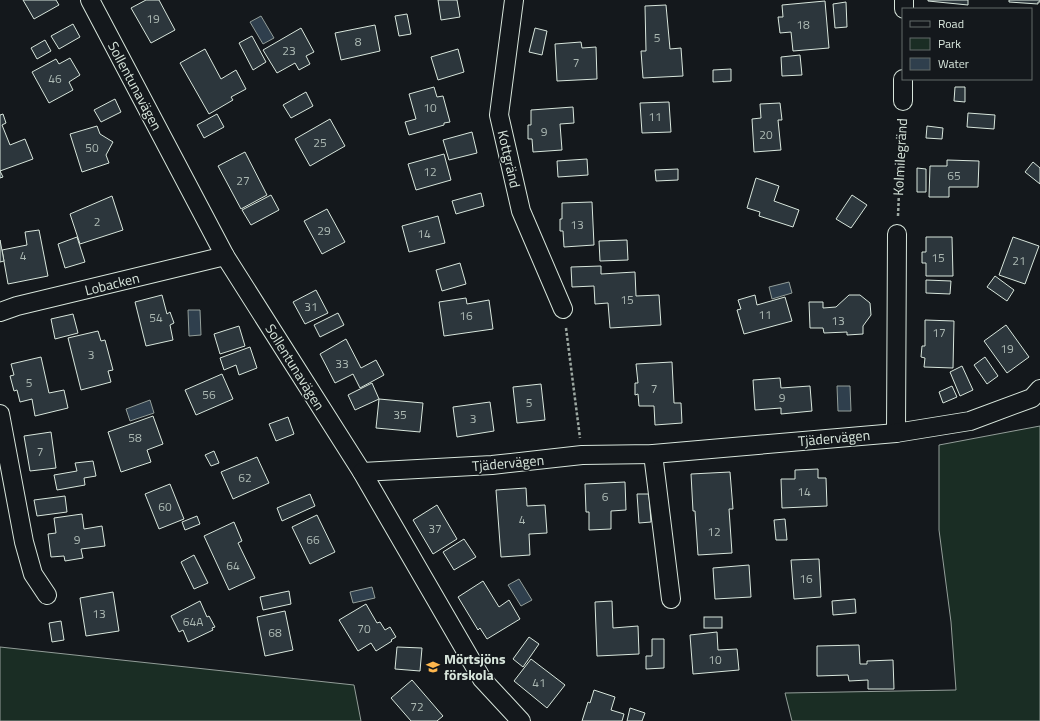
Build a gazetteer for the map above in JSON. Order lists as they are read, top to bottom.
{
  "streets": {
    "street": [
      "Sollentunavägen",
      "Kolmilegränd",
      "Kottgränd",
      "Lobacken",
      "Tjädervägen"
    ]
  },
  "crossings": [
    ["Sollentunavägen", "Lobacken"],
    ["Sollentunavägen", "Tjädervägen"]
  ],
  "places": {
    "school or university": ["Mörtsjöns förskola"]
  },
  "house_numbers": [
    "19",
    "18",
    "5",
    "8",
    "23",
    "7",
    "46",
    "10",
    "11",
    "9",
    "20",
    "25",
    "50",
    "12",
    "65",
    "27",
    "2",
    "13",
    "29",
    "14",
    "4",
    "15",
    "21",
    "15",
    "31",
    "11",
    "16",
    "54",
    "13",
    "17",
    "19",
    "3",
    "33",
    "5",
    "7",
    "56",
    "9",
    "5",
    "35",
    "3",
    "58",
    "7",
    "62",
    "14",
    "6",
    "60",
    "4",
    "37",
    "12",
    "9",
    "66",
    "64",
    "16",
    "13",
    "64A",
    "70",
    "68",
    "10",
    "41",
    "72"
  ],
  "legend": ["Road", "Park", "Water"]
}
